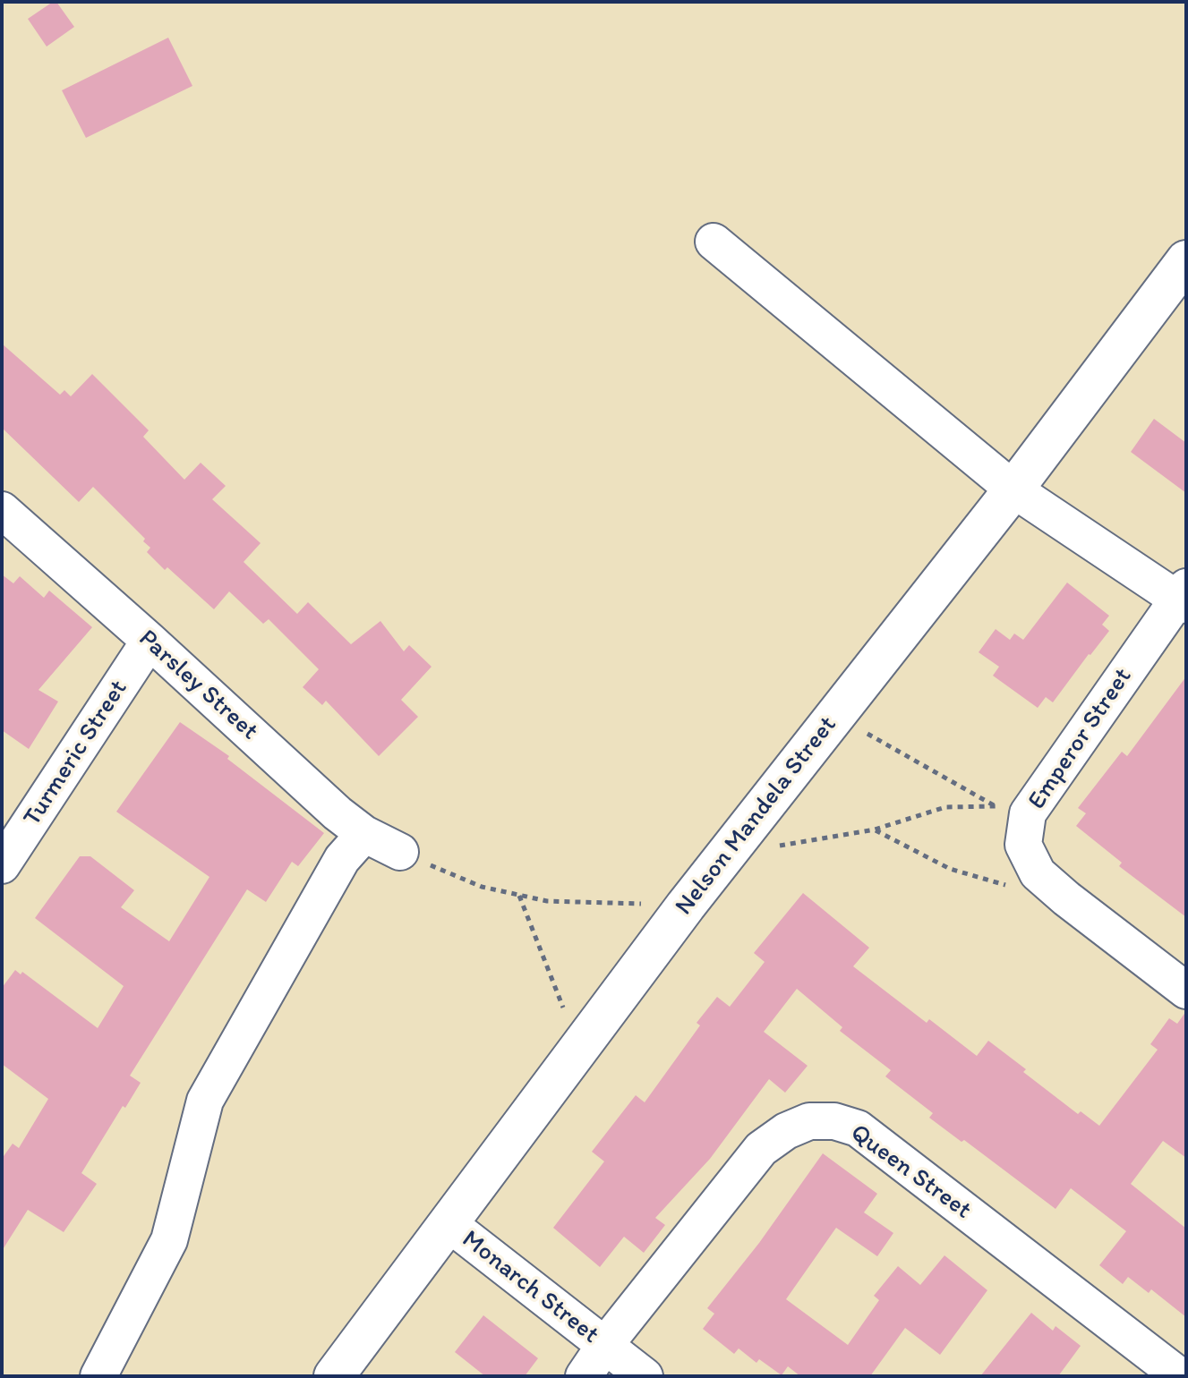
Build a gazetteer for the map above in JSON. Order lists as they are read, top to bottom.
{
  "streets": {
    "street": [
      "Parsley Street",
      "Emperor Street",
      "Turmeric Street",
      "Nelson Mandela Street",
      "Queen Street",
      "Monarch Street"
    ]
  },
  "crossings": [
    ["Parsley Street", "Turmeric Street"],
    ["Nelson Mandela Street", "Monarch Street"],
    ["Queen Street", "Monarch Street"]
  ]
}
